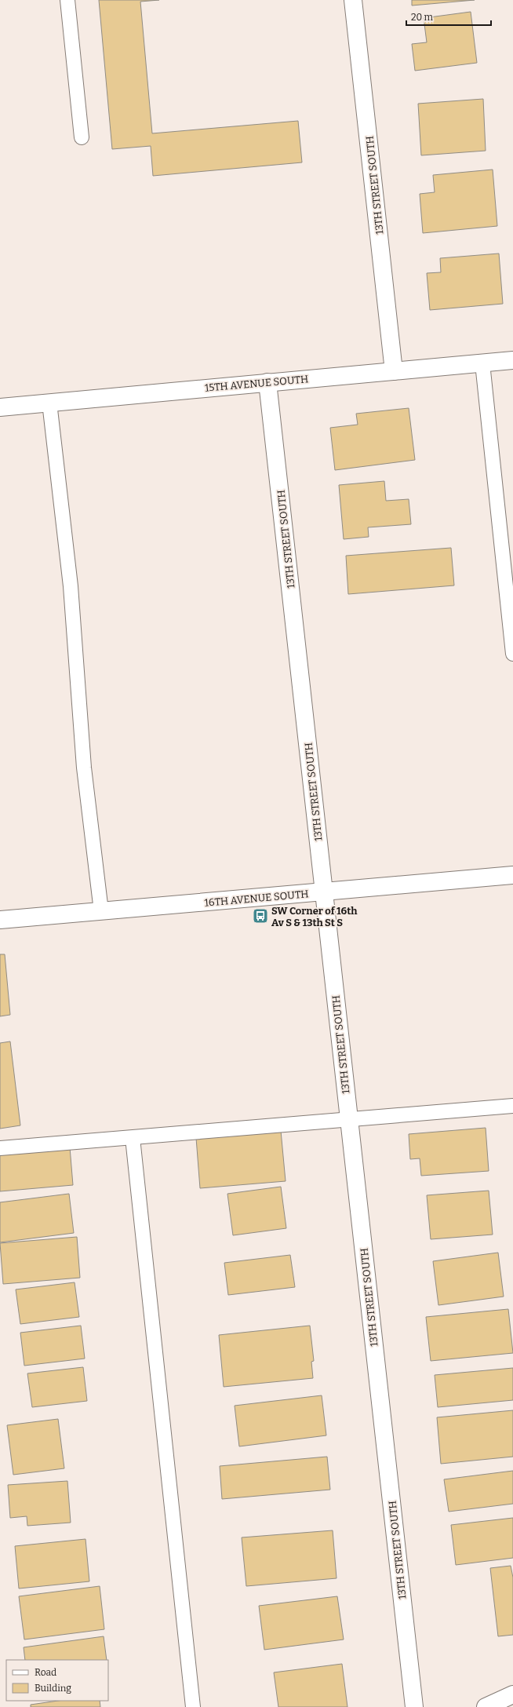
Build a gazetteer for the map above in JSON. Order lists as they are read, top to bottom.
{
  "streets": {
    "street": ["13TH STREET SOUTH", "15TH AVENUE SOUTH", "16TH AVENUE SOUTH"]
  },
  "crossings": [
    ["13TH STREET SOUTH", "15TH AVENUE SOUTH"],
    ["13TH STREET SOUTH", "16TH AVENUE SOUTH"]
  ],
  "places": {
    "bus stop": ["SW Corner of 16th Av S & 13th St S"]
  },
  "legend": ["Road", "Building"],
  "scale_bar": "20 m"
}
